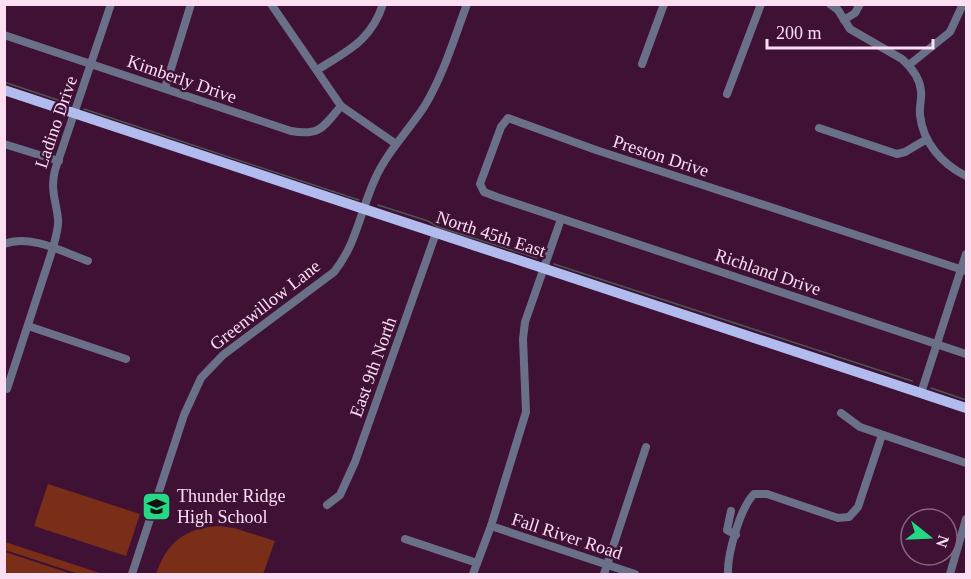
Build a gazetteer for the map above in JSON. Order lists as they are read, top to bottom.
{
  "streets": {
    "main road": ["North 45th East"],
    "street": [
      "Kimberly Drive",
      "Ladino Drive",
      "Preston Drive",
      "Richland Drive",
      "Greenwillow Lane",
      "East 9th North",
      "Fall River Road"
    ]
  },
  "crossings": [
    ["Kimberly Drive", "Ladino Drive"],
    ["Ladino Drive", "North 45th East"],
    ["Preston Drive", "Richland Drive"],
    ["North 45th East", "Greenwillow Lane"],
    ["North 45th East", "East 9th North"]
  ],
  "places": {
    "school or university": ["Thunder Ridge High School"]
  },
  "scale_bar": "200 m",
  "north": "right"
}
